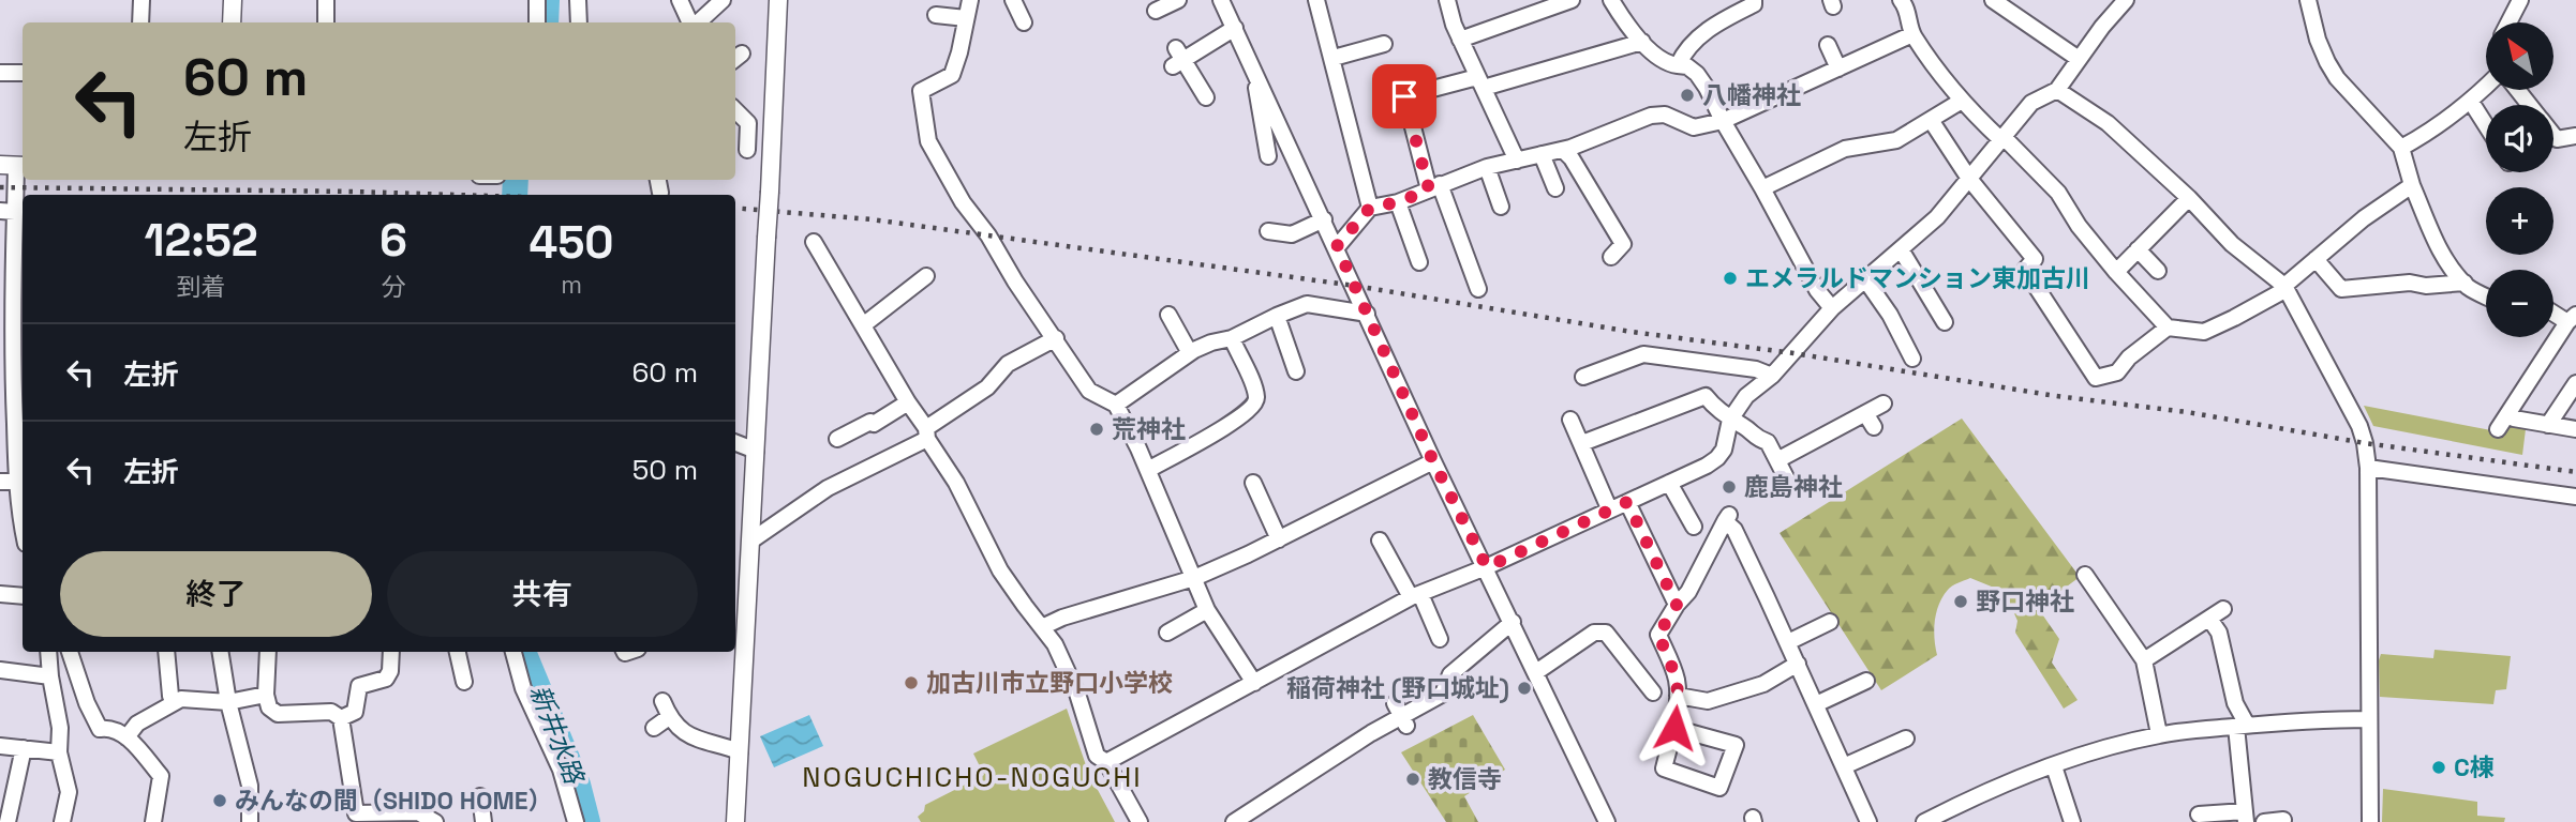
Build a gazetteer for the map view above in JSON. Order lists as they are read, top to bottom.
{
  "districts": ["NOGUCHICHO-NOGUCHI"],
  "water": ["新井水路"],
  "places": [
    "八幡神社",
    "エメラルドマンション東加古川",
    "荒神社",
    "鹿島神社",
    "野口神社",
    "加古川市立野口小学校",
    "稲荷神社 (野口城址)",
    "C棟",
    "教信寺",
    "みんなの間（SHIDO HOME）"
  ],
  "north": "top left",
  "page": {
    "map_buttons": ["+", "−"],
    "turn": ["60 m", "左折"],
    "eta": [
      "12:52",
      "到着",
      "6",
      "分",
      "450",
      "m"
    ],
    "list": [
      {
        "name": "左折",
        "value": "60 m"
      },
      {
        "name": "左折",
        "value": "50 m"
      }
    ],
    "buttons": ["終了", "共有"]
  }
}
